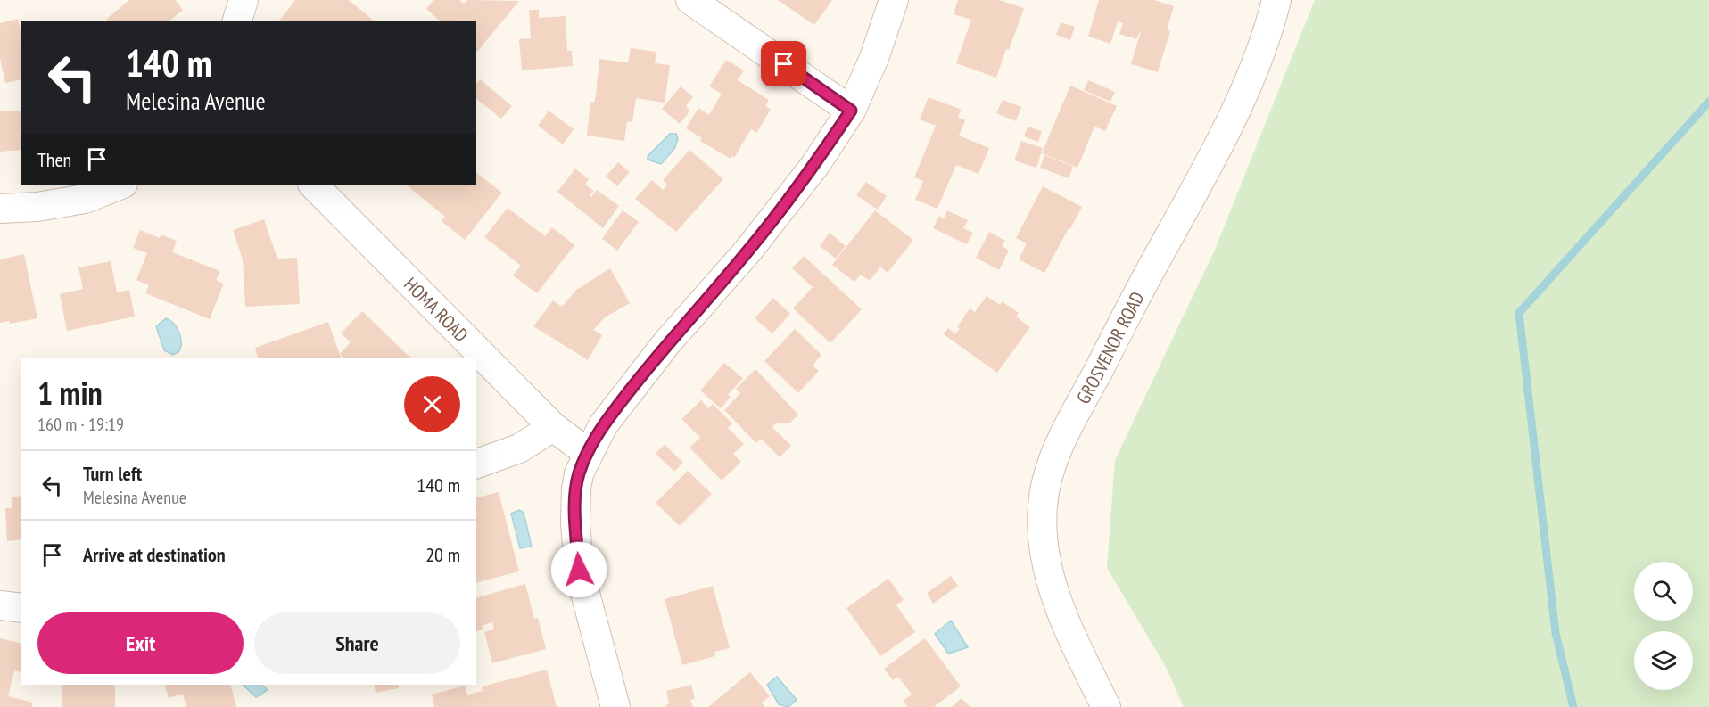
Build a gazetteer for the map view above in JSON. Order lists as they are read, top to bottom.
{
  "streets": {
    "street": ["HOMA ROAD", "GROSVENOR ROAD"]
  },
  "page": {
    "turn": ["140 m", "Melesina Avenue"],
    "then": "Then",
    "heading": ["1 min", "160 m · 19:19"],
    "list": [
      {
        "name": "Turn left",
        "note": "Melesina Avenue",
        "value": "140 m"
      },
      {
        "name": "Arrive at destination",
        "value": "20 m"
      }
    ],
    "buttons": ["Exit", "Share"]
  }
}
